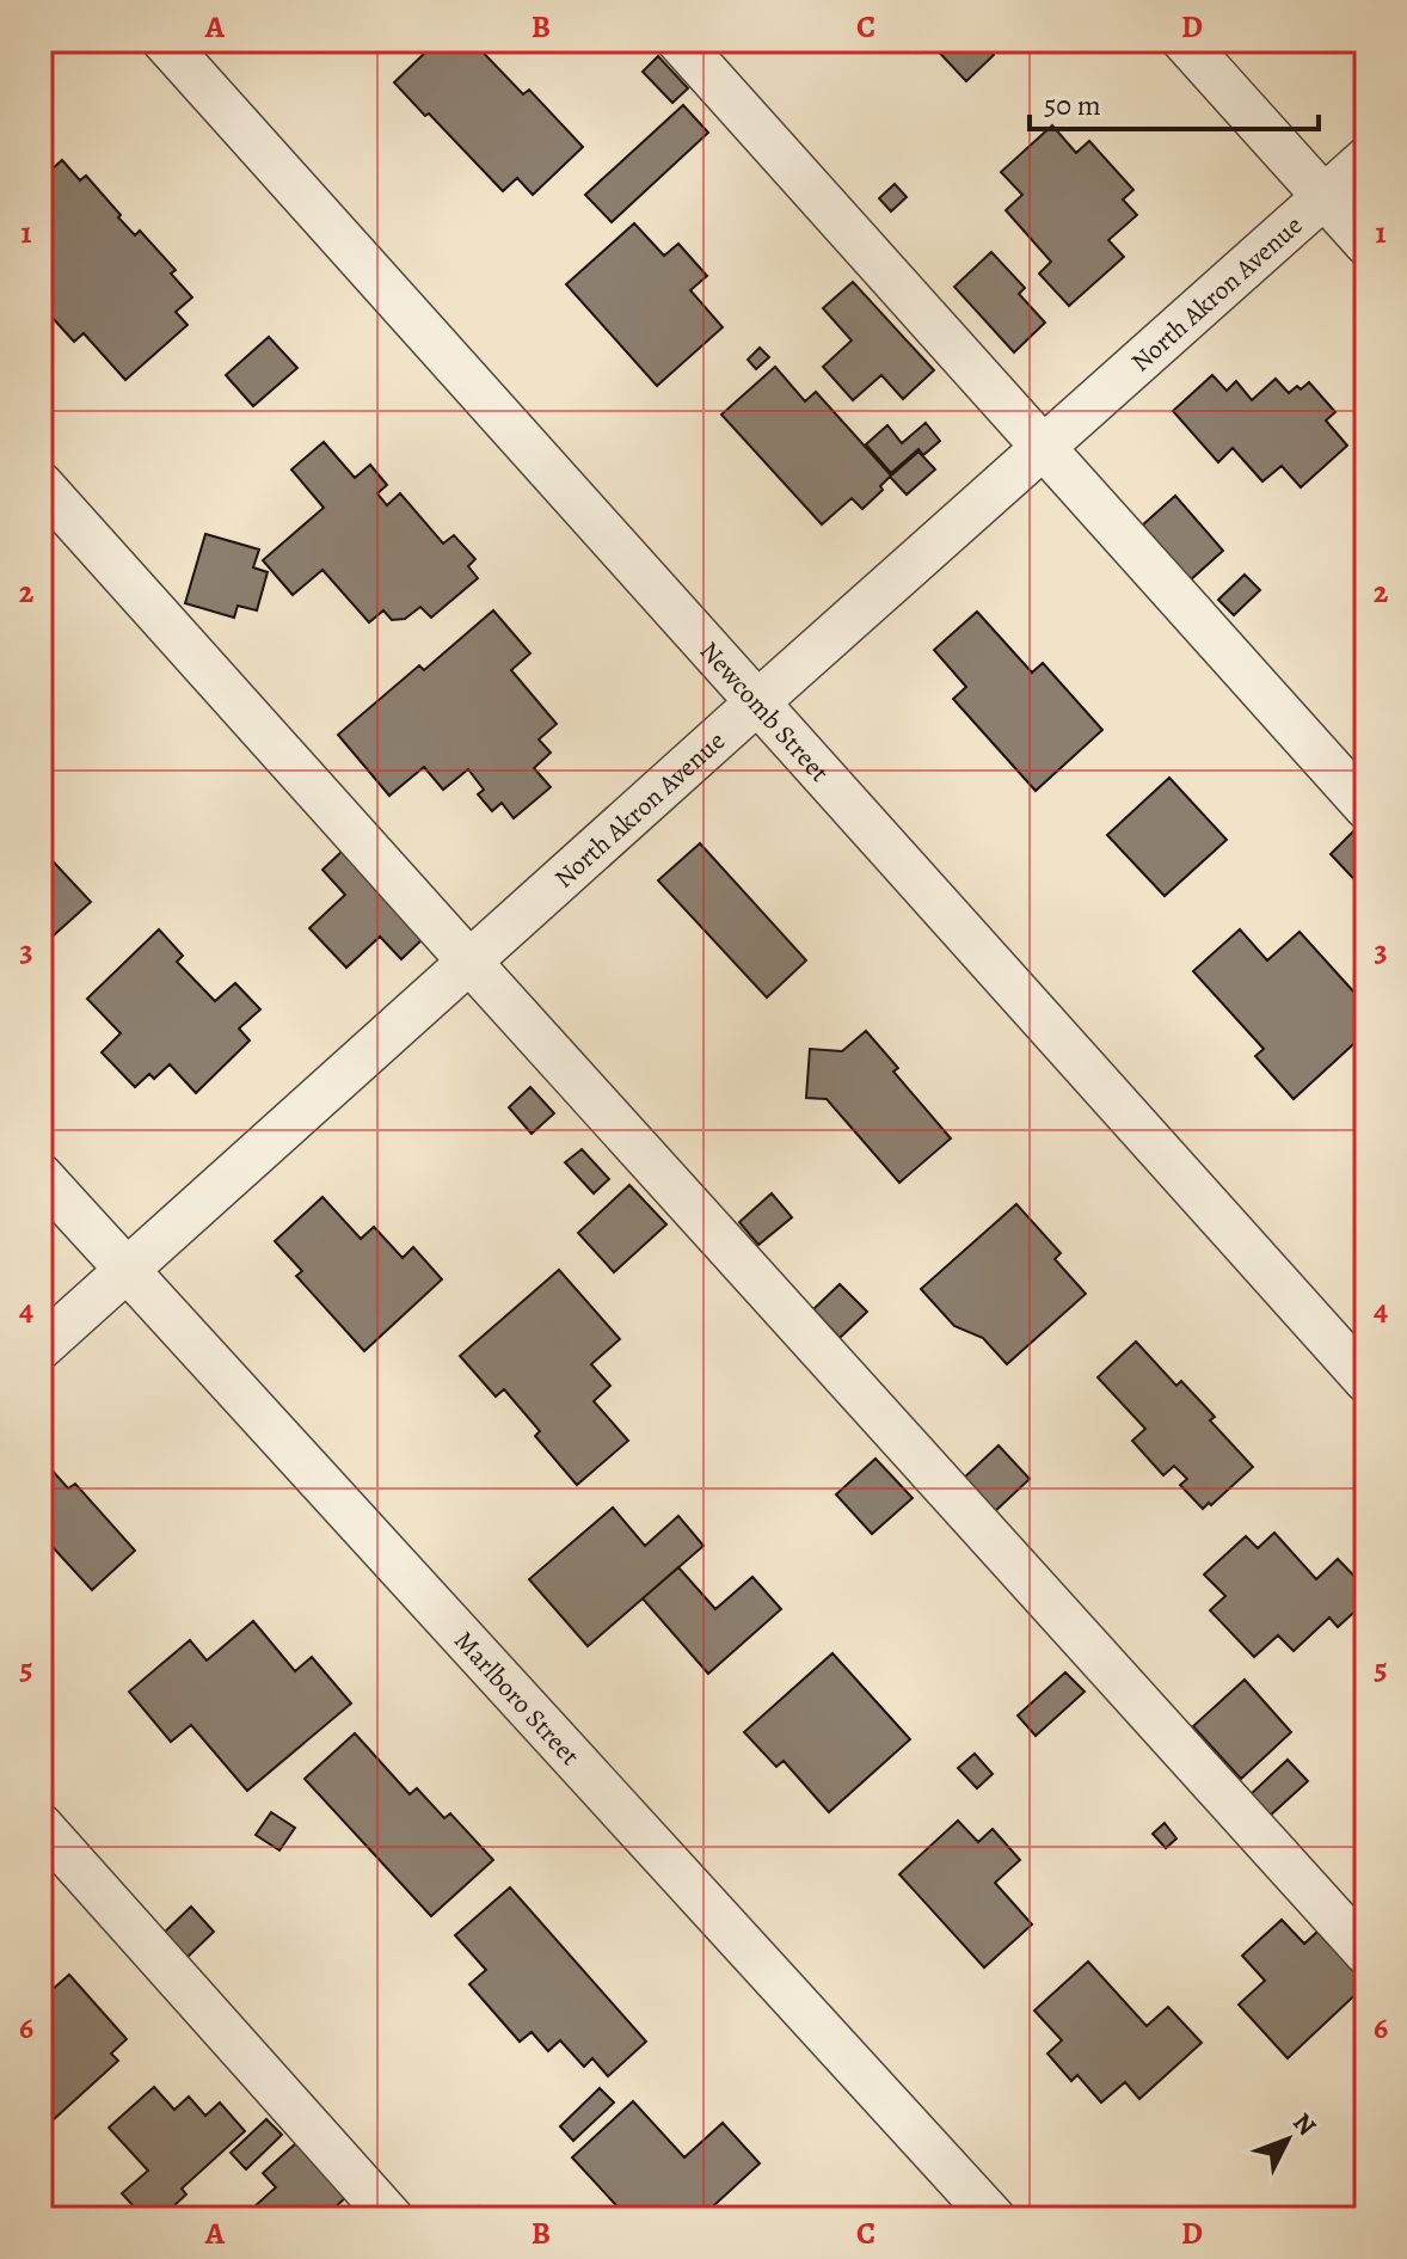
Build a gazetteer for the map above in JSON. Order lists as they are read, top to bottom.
{
  "streets": {
    "street": ["North Akron Avenue", "Newcomb Street", "Marlboro Street"]
  },
  "crossings": [
    ["North Akron Avenue", "Newcomb Street"],
    ["North Akron Avenue", "Marlboro Street"]
  ],
  "scale_bar": "50 m",
  "north": "top right",
  "grid": {
    "columns": [
      "A",
      "B",
      "C",
      "D"
    ],
    "rows": [
      "1",
      "2",
      "3",
      "4",
      "5",
      "6"
    ]
  }
}
